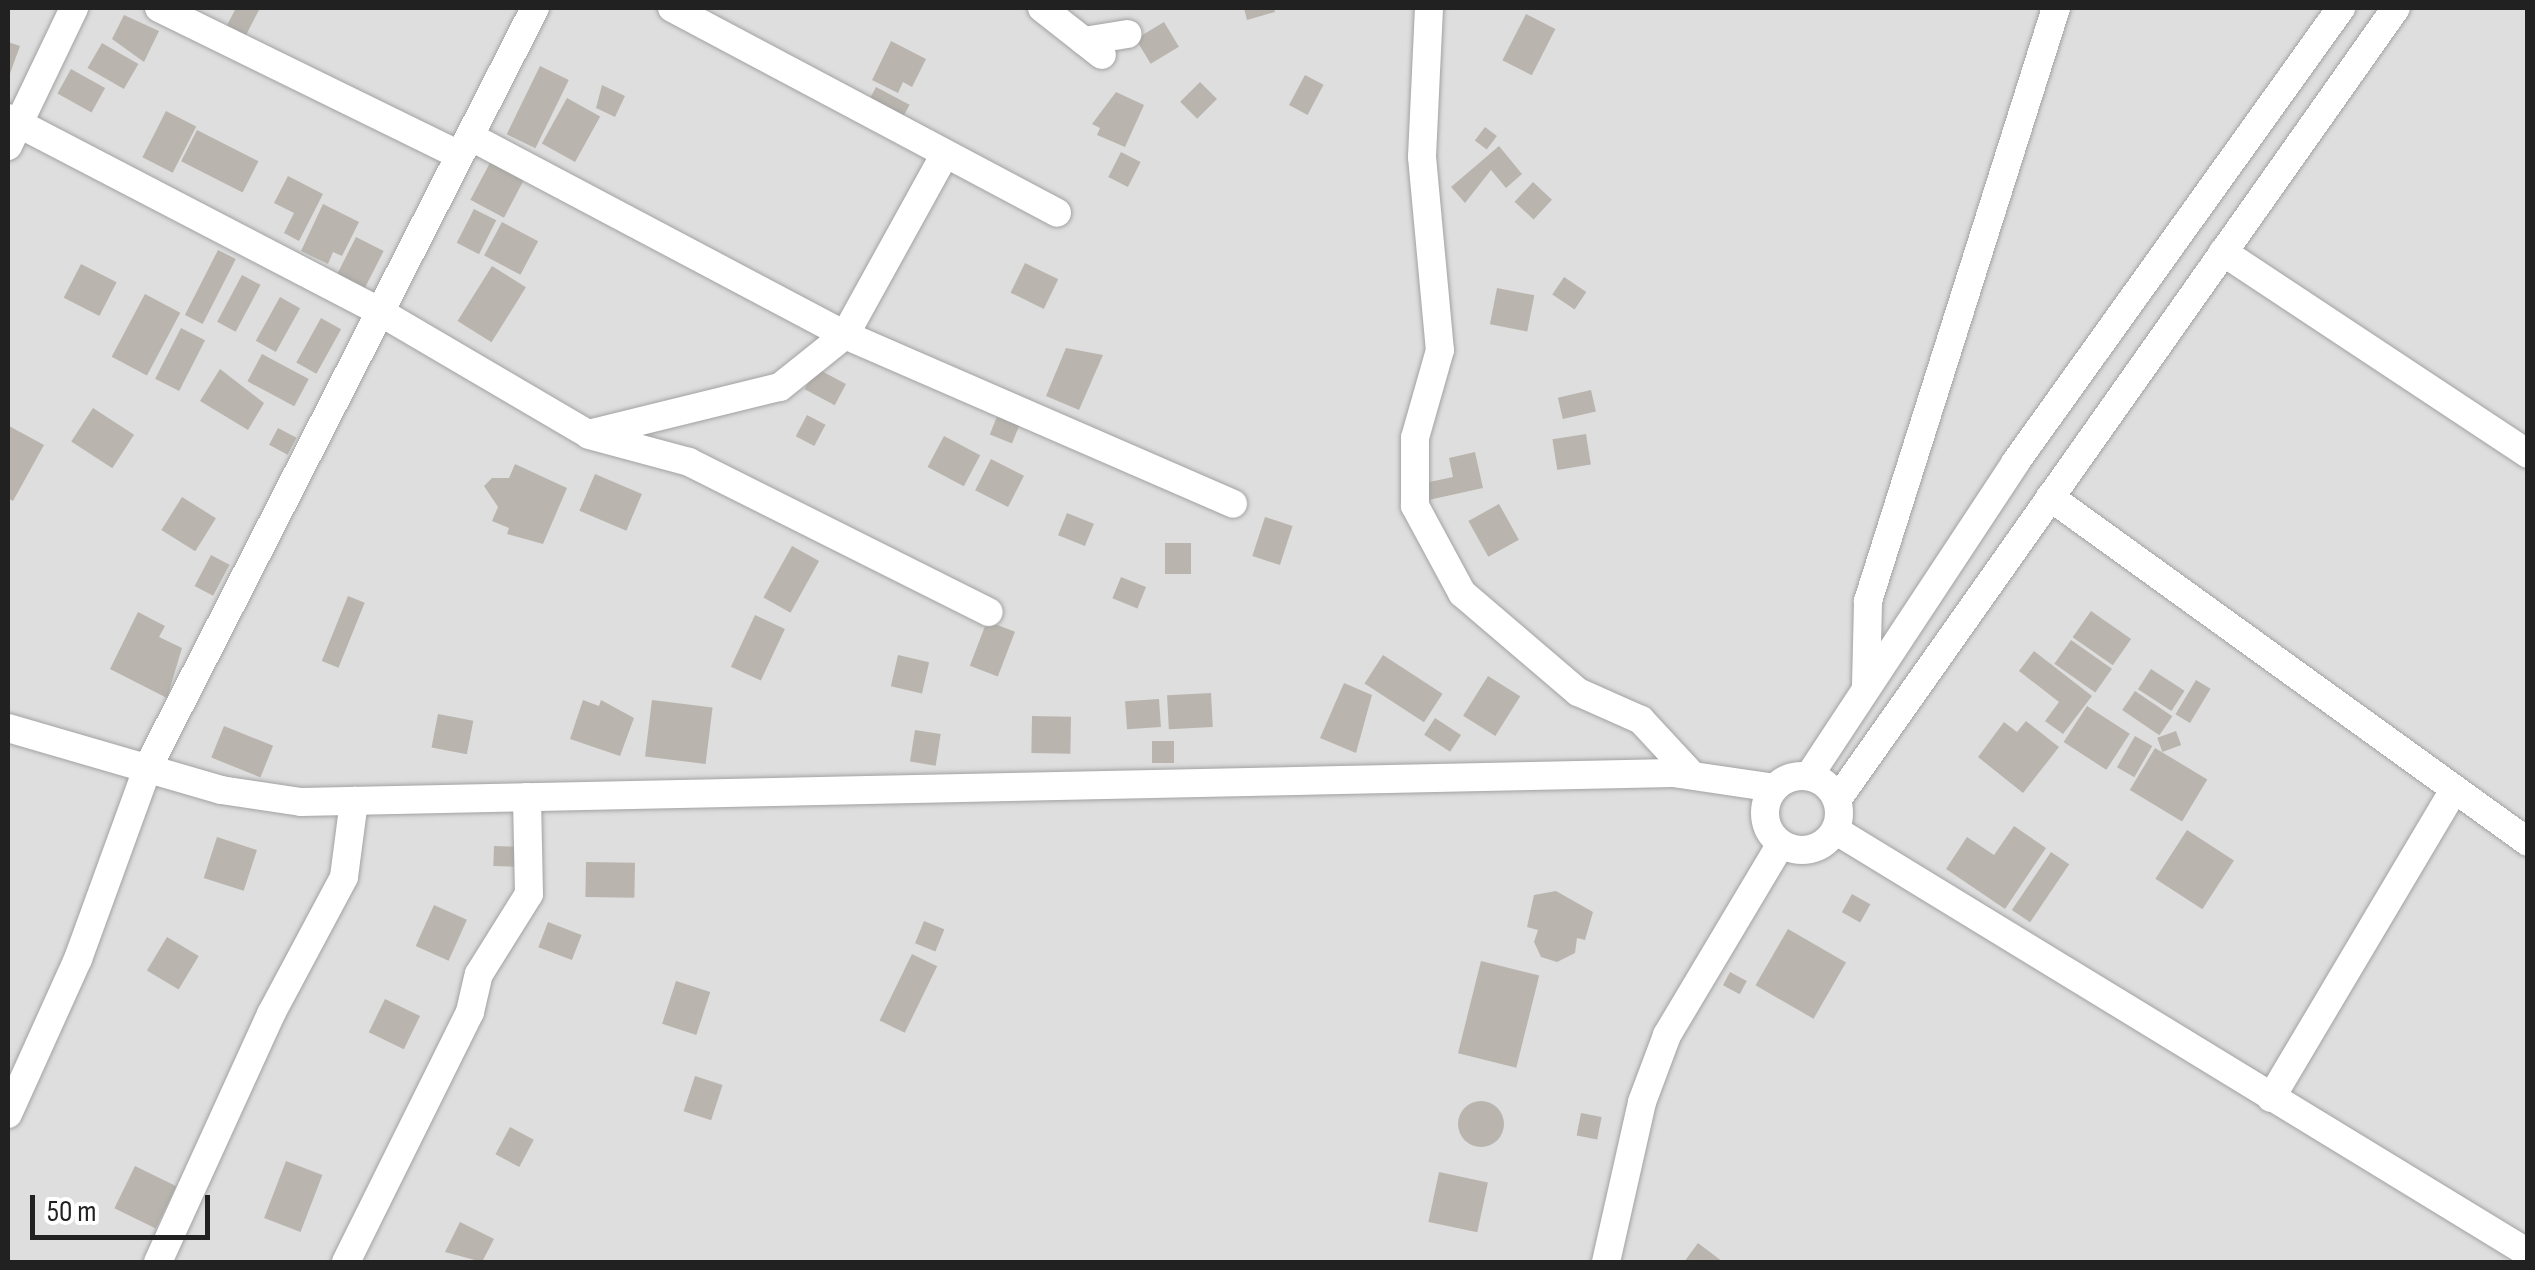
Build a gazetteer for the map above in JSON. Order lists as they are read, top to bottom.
{
  "scale_bar": "50 m"
}
